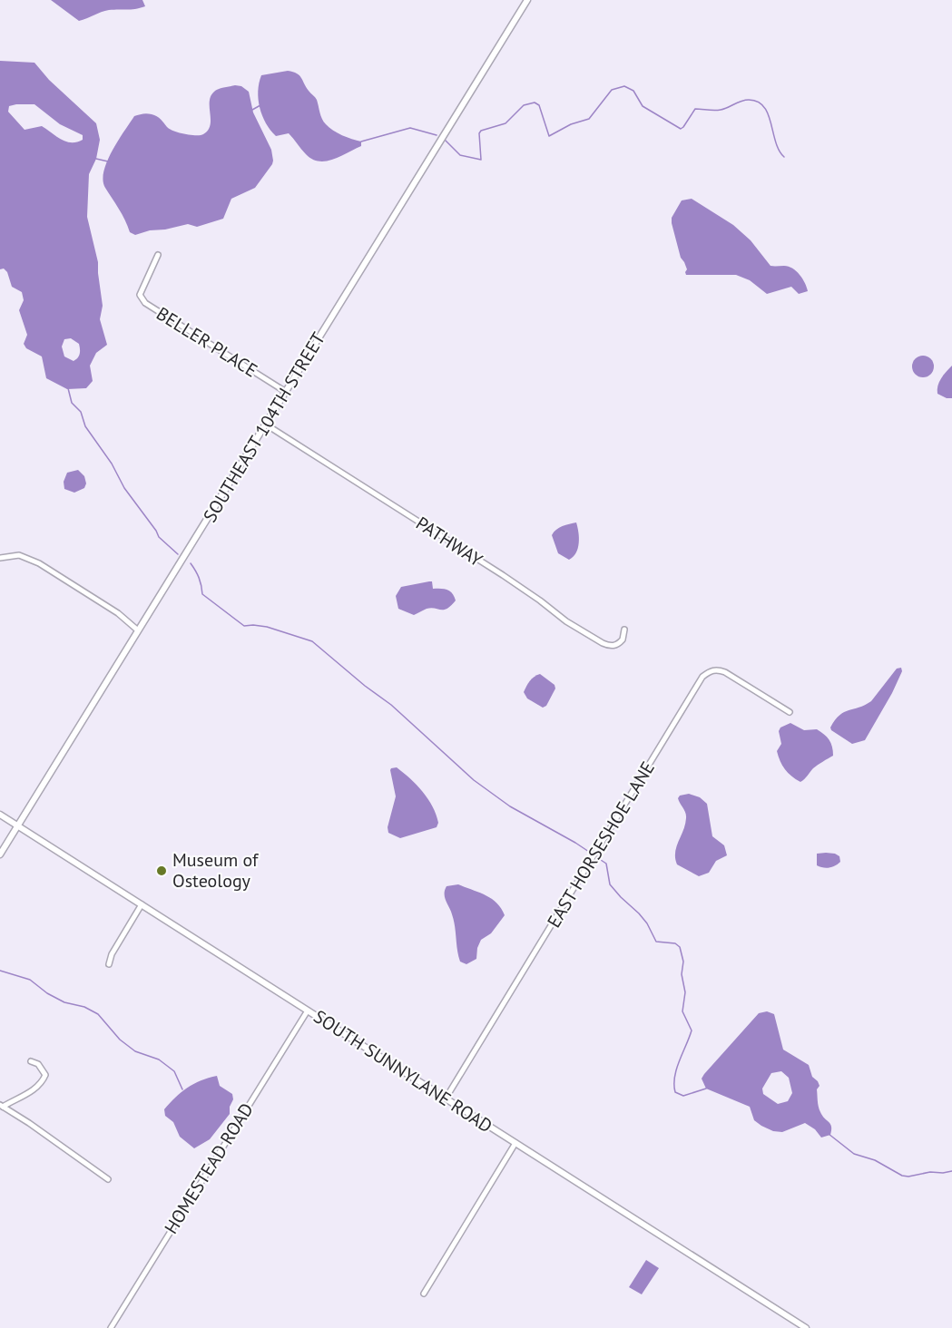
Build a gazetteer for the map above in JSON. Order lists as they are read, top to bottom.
{
  "streets": {
    "street": [
      "BELLER PLACE",
      "SOUTHEAST 104TH STREET",
      "PATHWAY",
      "EAST HORSESHOE LANE",
      "SOUTH SUNNYLANE ROAD",
      "HOMESTEAD ROAD"
    ]
  },
  "crossings": [
    ["BELLER PLACE", "SOUTHEAST 104TH STREET"],
    ["SOUTHEAST 104TH STREET", "PATHWAY"],
    ["SOUTHEAST 104TH STREET", "SOUTH SUNNYLANE ROAD"],
    ["EAST HORSESHOE LANE", "SOUTH SUNNYLANE ROAD"],
    ["SOUTH SUNNYLANE ROAD", "HOMESTEAD ROAD"]
  ],
  "places": ["Museum of Osteology"]
}
